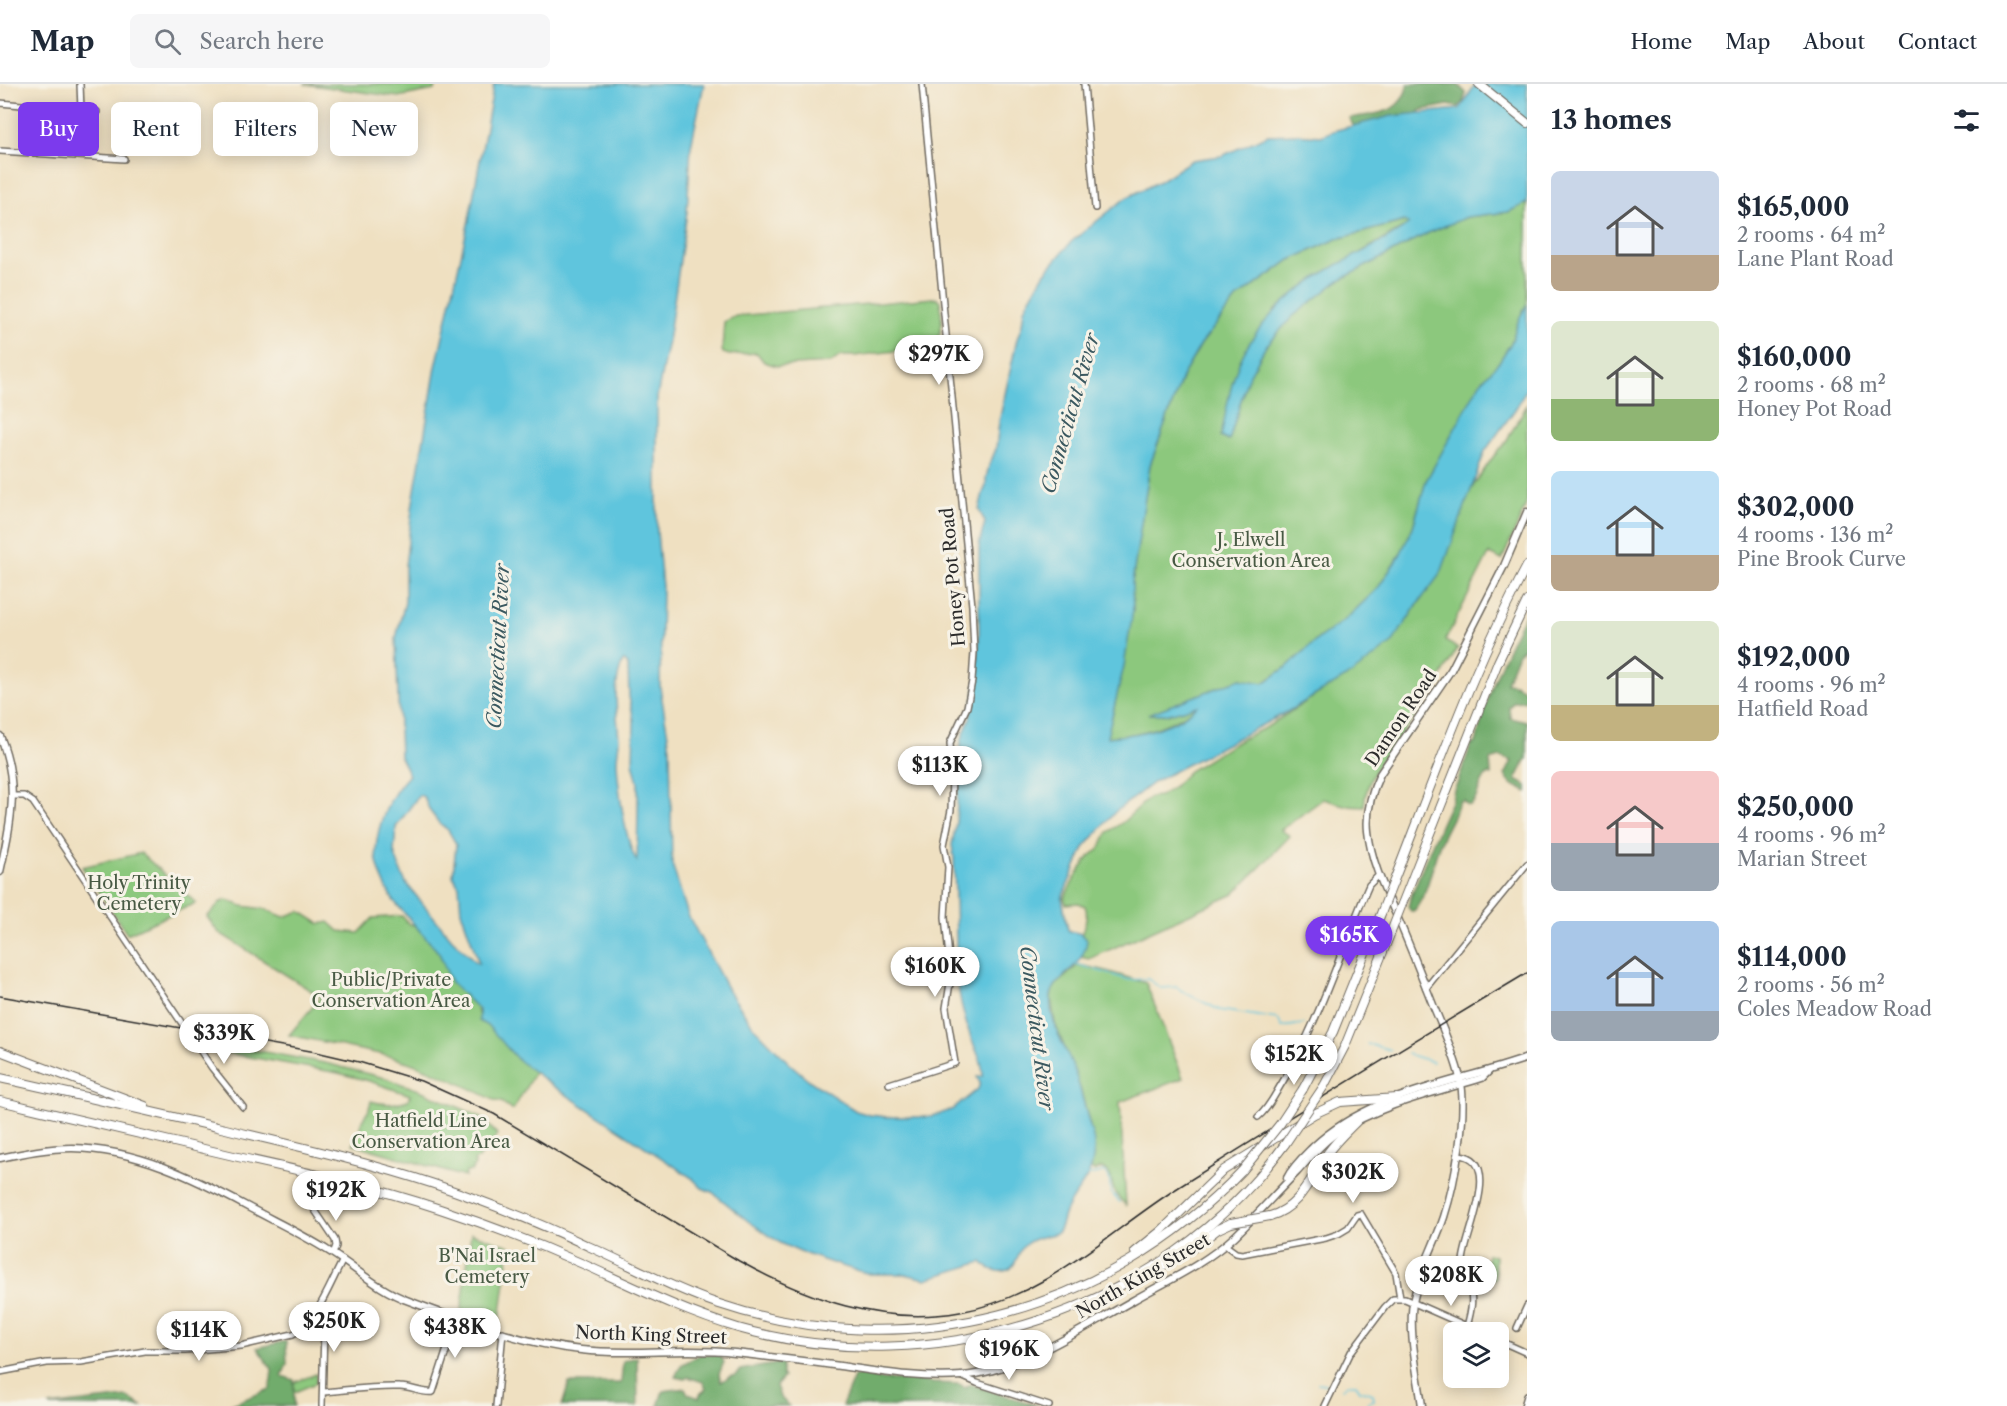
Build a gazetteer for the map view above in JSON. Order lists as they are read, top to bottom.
{
  "streets": {
    "main road": ["Damon Road", "North King Street"],
    "street": ["Honey Pot Road"]
  },
  "crossings": [
    ["Damon Road", "North King Street"]
  ],
  "water": ["Connecticut River"],
  "parks": [
    "J. Elwell Conservation Area",
    "Holy Trinity Cemetery",
    "Public/Private Conservation Area",
    "Hatfield Line Conservation Area",
    "B'Nai Israel Cemetery"
  ],
  "page": {
    "header": "Map",
    "search": "Search here",
    "nav": [
      "Home",
      "Map",
      "About",
      "Contact"
    ],
    "heading": "13 homes",
    "chip": [
      "Buy",
      "Rent",
      "Filters",
      "New"
    ],
    "list": [
      {
        "name": "$165,000",
        "note": "2 rooms · 64 m² · Lane Plant Road"
      },
      {
        "name": "$160,000",
        "note": "2 rooms · 68 m² · Honey Pot Road"
      },
      {
        "name": "$302,000",
        "note": "4 rooms · 136 m² · Pine Brook Curve"
      },
      {
        "name": "$192,000",
        "note": "4 rooms · 96 m² · Hatfield Road"
      },
      {
        "name": "$250,000",
        "note": "4 rooms · 96 m² · Marian Street"
      },
      {
        "name": "$114,000",
        "note": "2 rooms · 56 m² · Coles Meadow Road"
      }
    ],
    "price": [
      "$297K",
      "$113K",
      "$165K",
      "$160K",
      "$339K",
      "$152K",
      "$302K",
      "$192K",
      "$208K",
      "$250K",
      "$438K",
      "$114K",
      "$196K"
    ]
  }
}
